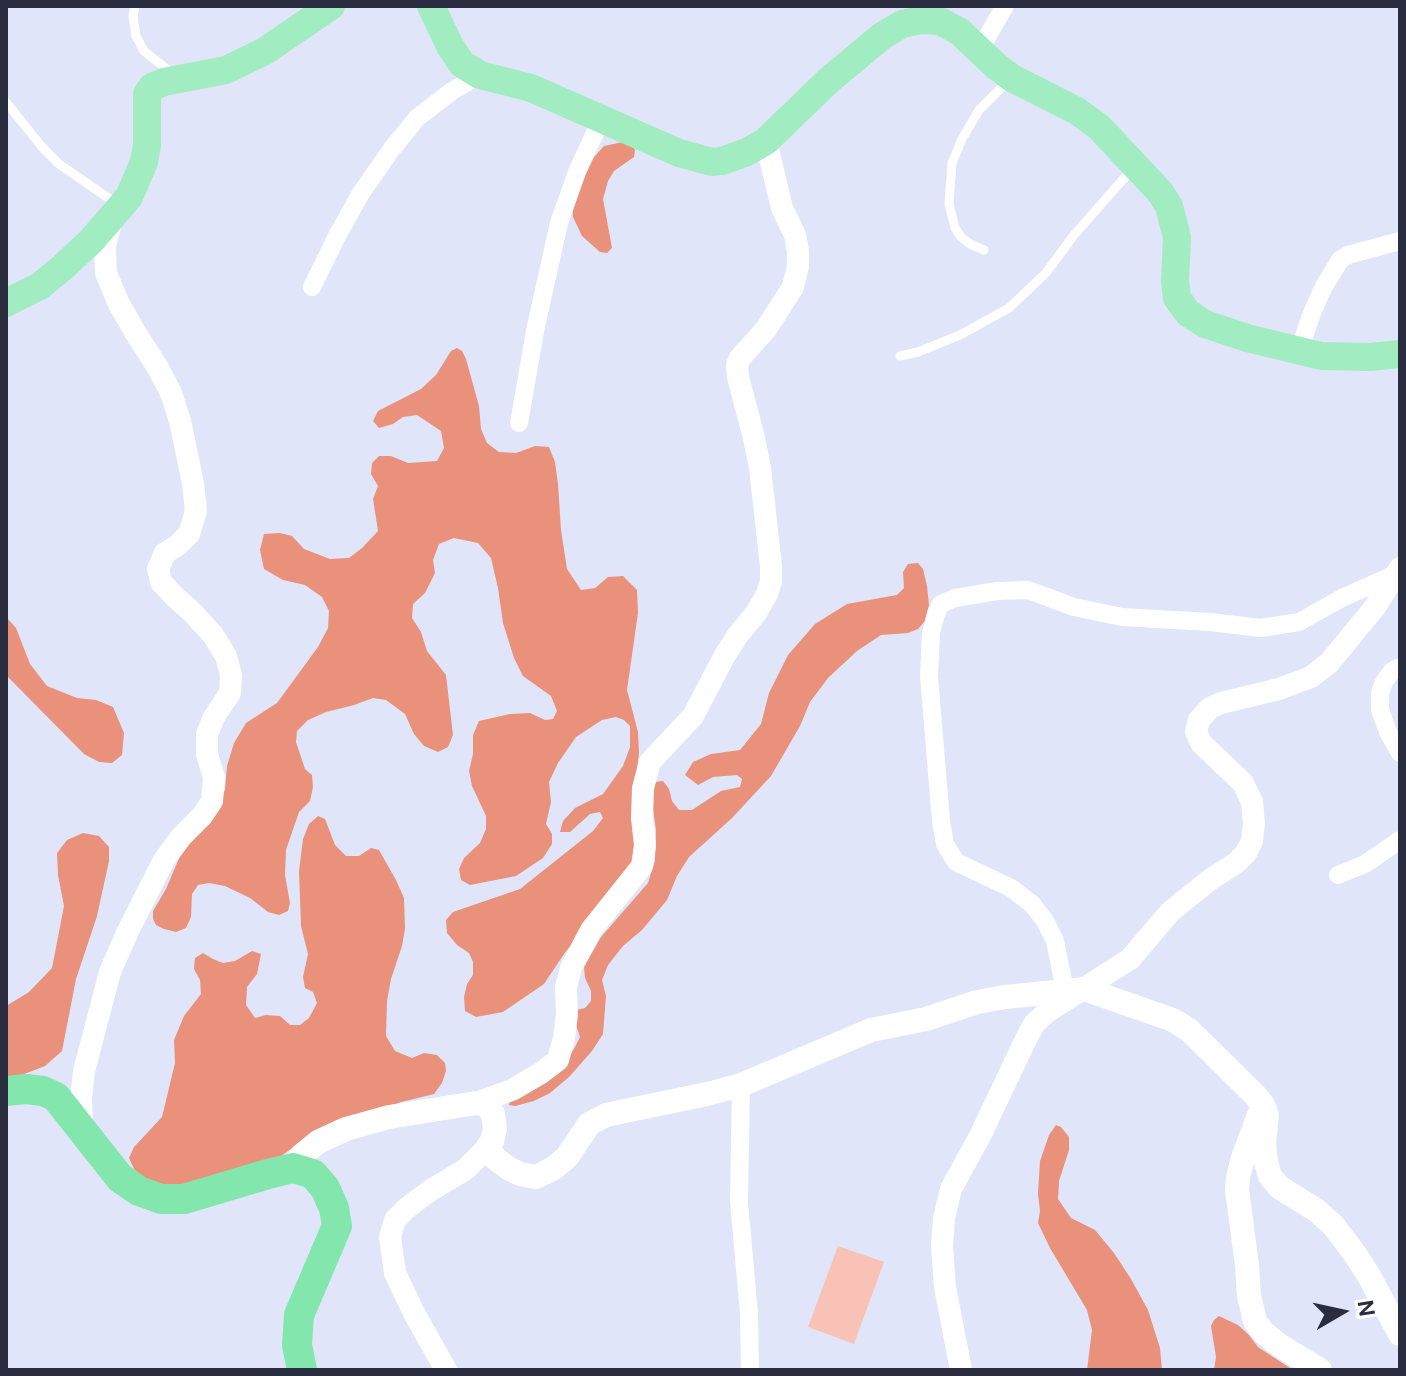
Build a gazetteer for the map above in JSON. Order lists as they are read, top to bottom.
{
  "north": "right"
}
